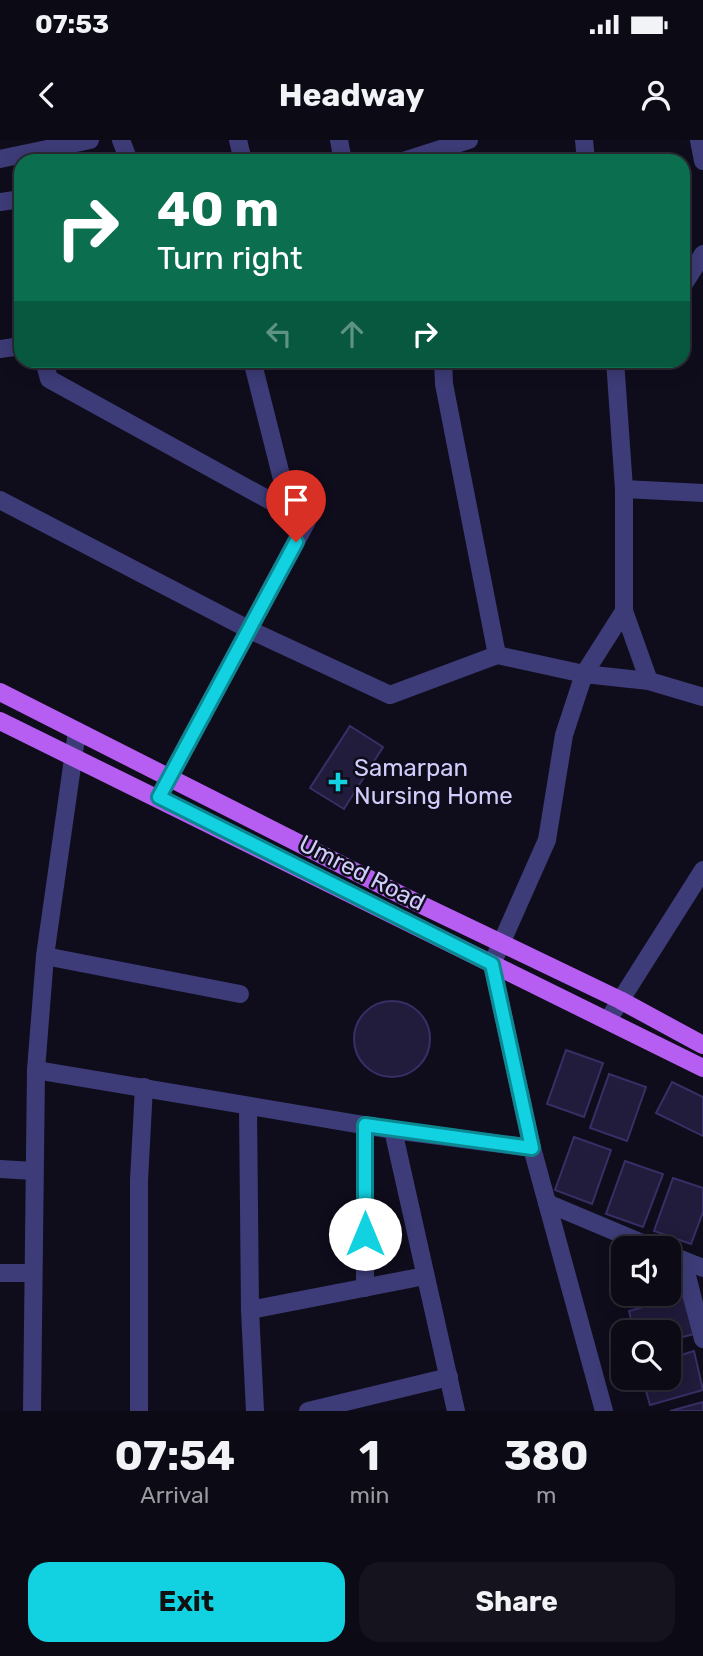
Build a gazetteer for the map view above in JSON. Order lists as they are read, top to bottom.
{
  "streets": {
    "main road": ["Umred Road"]
  },
  "places": {
    "health": ["Samarpan Nursing Home"]
  },
  "page": {
    "status": "07:53",
    "header": "Headway",
    "turn": ["40 m", "Turn right"],
    "eta": [
      "07:54",
      "Arrival",
      "1",
      "min",
      "380",
      "m"
    ],
    "buttons": ["Exit", "Share"]
  }
}
